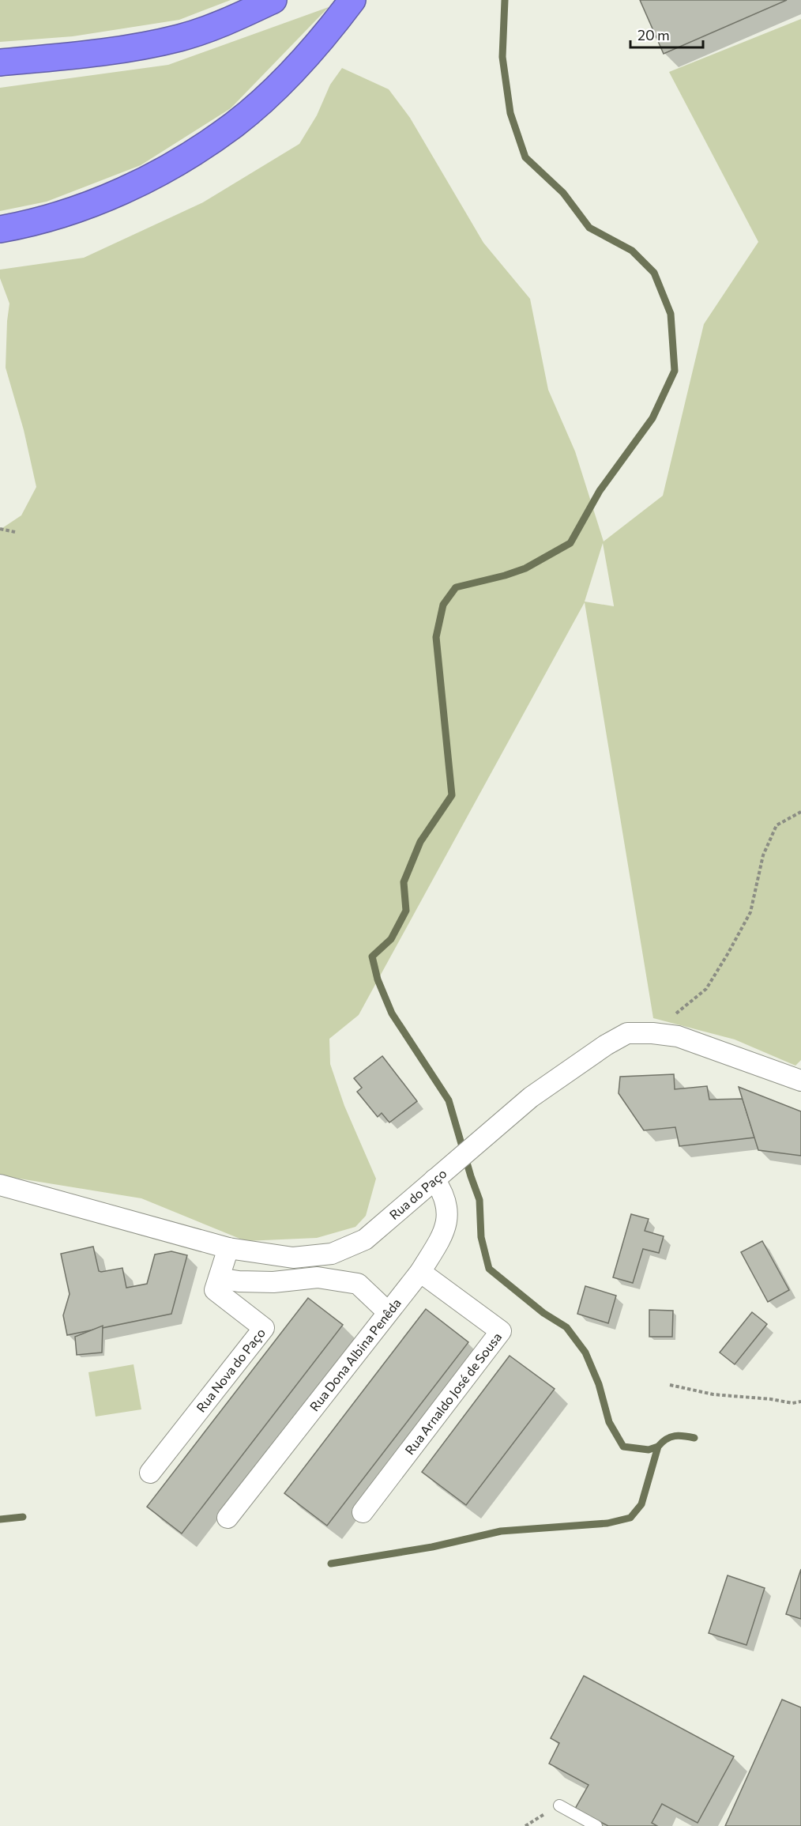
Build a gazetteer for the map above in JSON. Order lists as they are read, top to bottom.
{
  "streets": {
    "street": [
      "Rua do Paço",
      "Rua Dona Albina Penêda",
      "Rua Nova do Paço",
      "Rua Arnaldo José de Sousa"
    ]
  },
  "crossings": [
    ["Rua do Paço", "Rua Dona Albina Penêda"],
    ["Rua Dona Albina Penêda", "Rua Arnaldo José de Sousa"]
  ],
  "scale_bar": "20 m"
}
